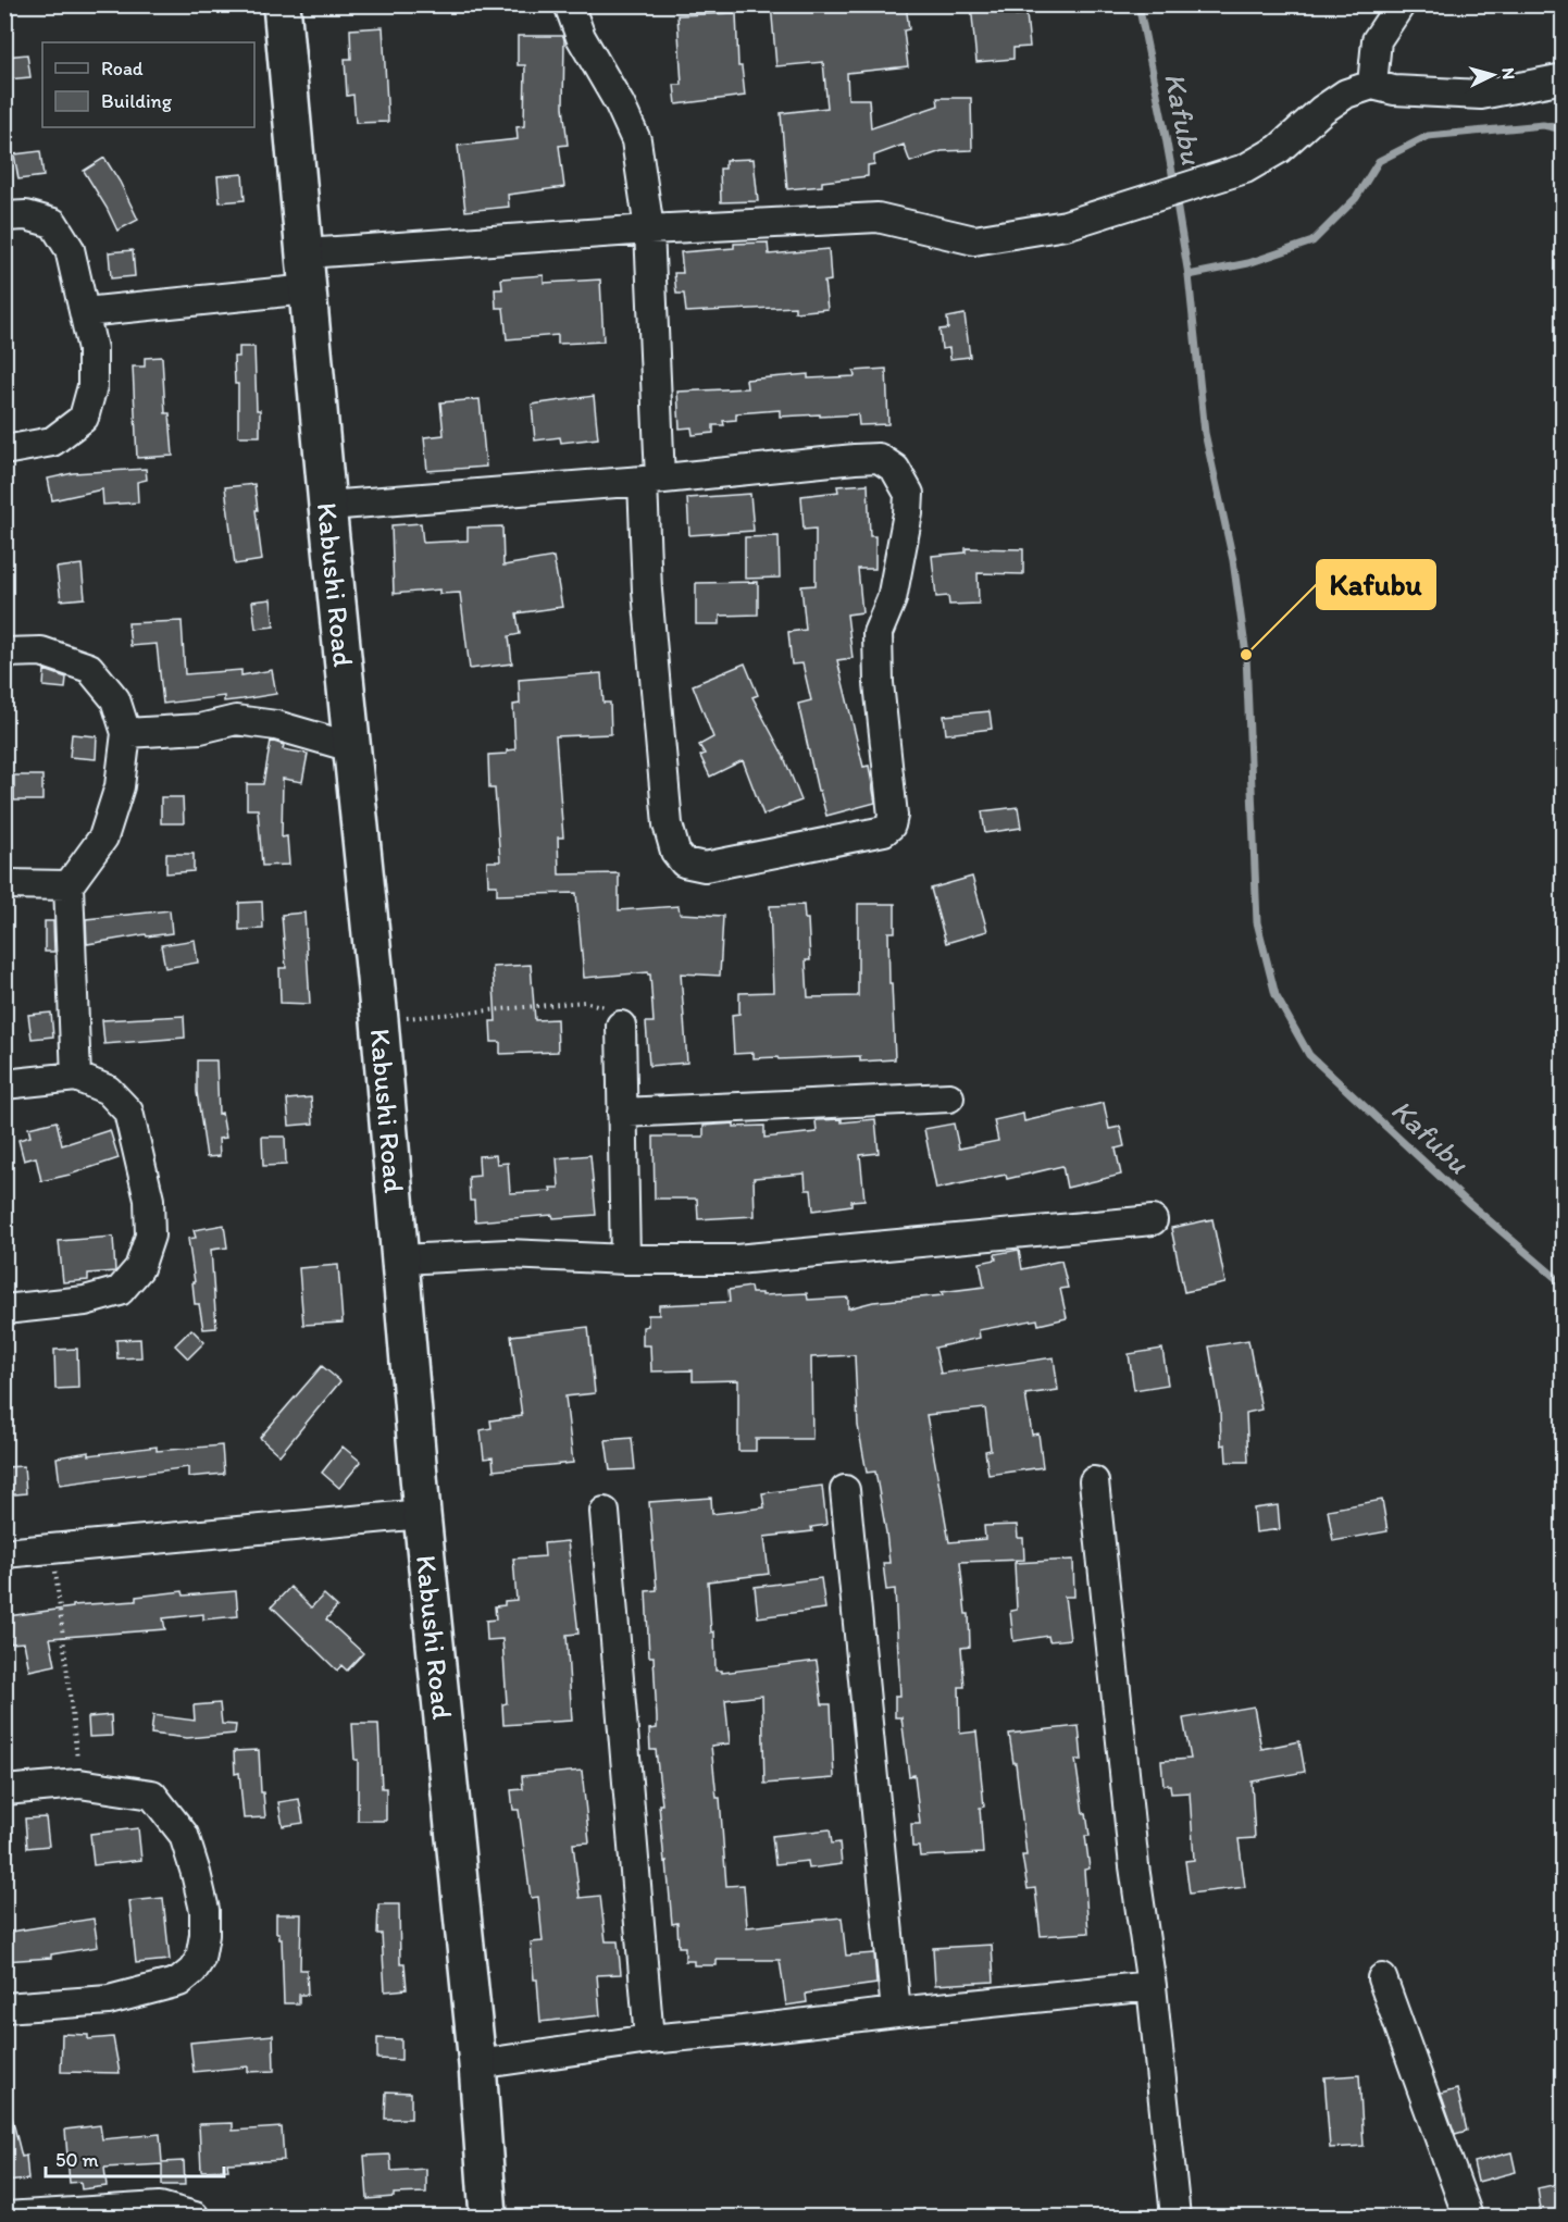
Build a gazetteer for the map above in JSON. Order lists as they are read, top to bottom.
{
  "streets": {
    "main road": ["Kabushi Road"]
  },
  "water": ["Kafubu"],
  "places": ["Kafubu"],
  "legend": ["Road", "Building"],
  "scale_bar": "50 m",
  "north": "right"
}
